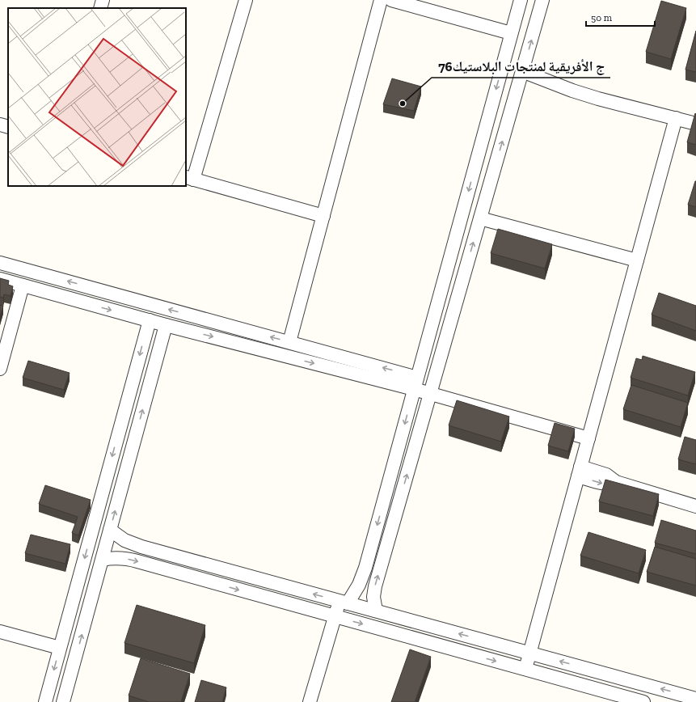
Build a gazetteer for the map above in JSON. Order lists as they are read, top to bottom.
{
  "places": ["76ج الأفريقية لمنتجات البلاستيك"],
  "scale_bar": "50 m"
}
